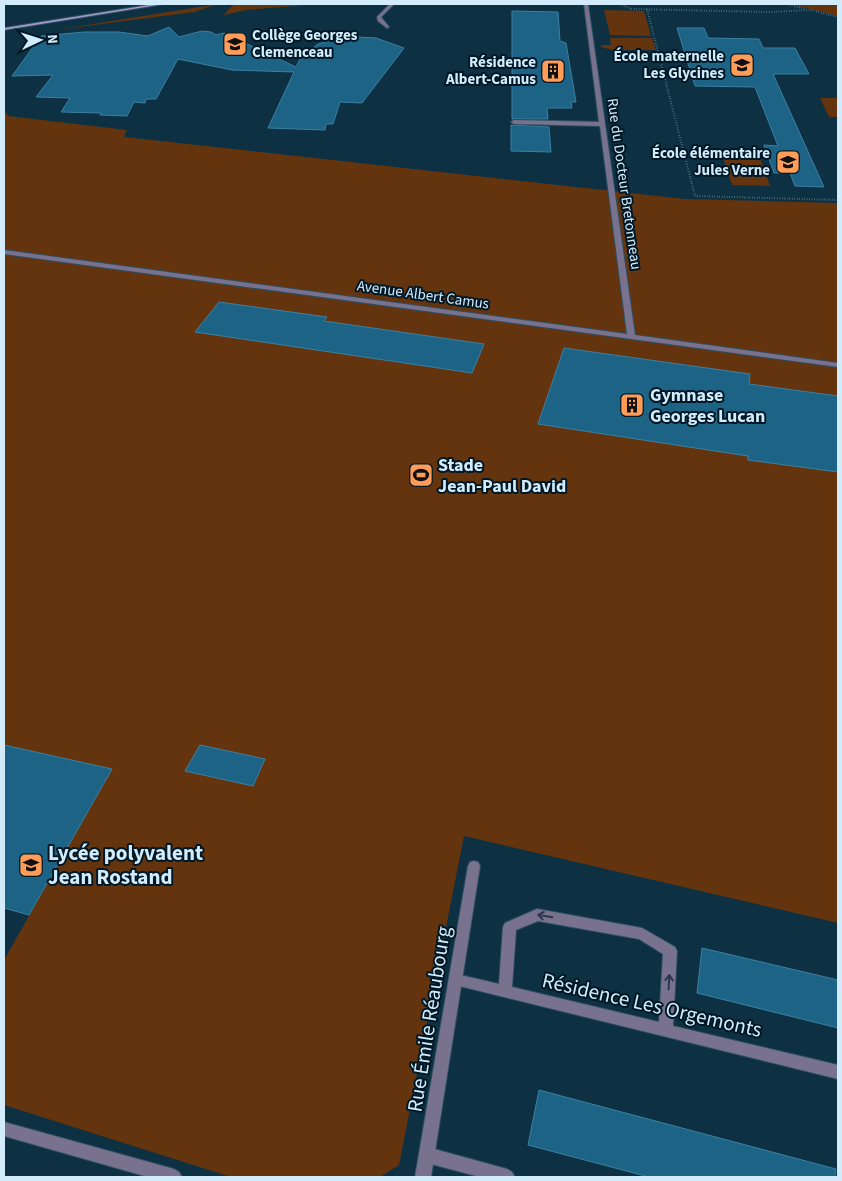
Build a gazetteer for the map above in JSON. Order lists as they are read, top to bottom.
{
  "streets": {
    "street": [
      "Rue du Docteur Bretonneau",
      "Avenue Albert Camus",
      "Résidence Les Orgemonts",
      "Rue Émile Réaubourg"
    ]
  },
  "crossings": [
    ["Rue du Docteur Bretonneau", "Avenue Albert Camus"],
    ["Résidence Les Orgemonts", "Rue Émile Réaubourg"]
  ],
  "places": {
    "school or university": [
      "Collège Georges Clemenceau",
      "École maternelle Les Glycines",
      "École élémentaire Jules Verne",
      "Lycée polyvalent Jean Rostand"
    ],
    "building": ["Résidence Albert-Camus", "Gymnase Georges Lucan"],
    "sports": ["Stade Jean-Paul David"]
  },
  "north": "right"
}
